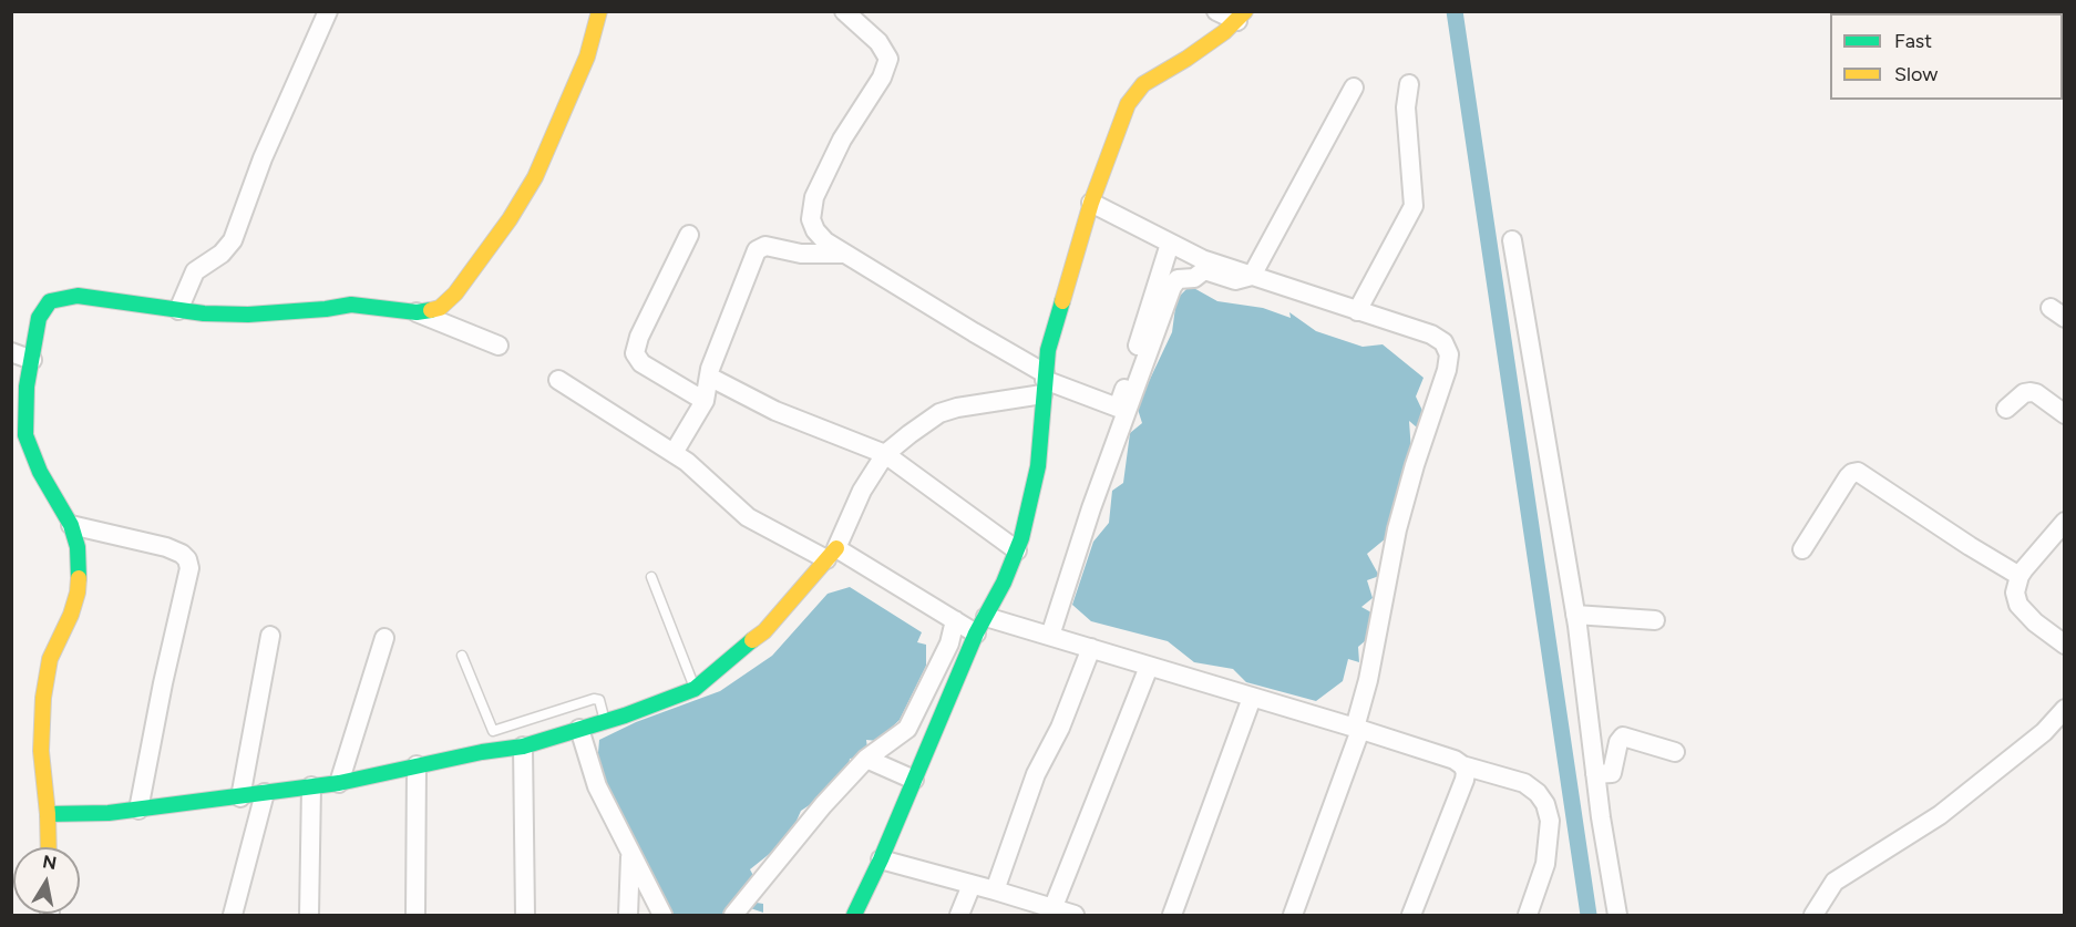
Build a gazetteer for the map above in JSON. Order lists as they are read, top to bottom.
{
  "legend": ["Fast", "Slow"],
  "north": "top"
}
